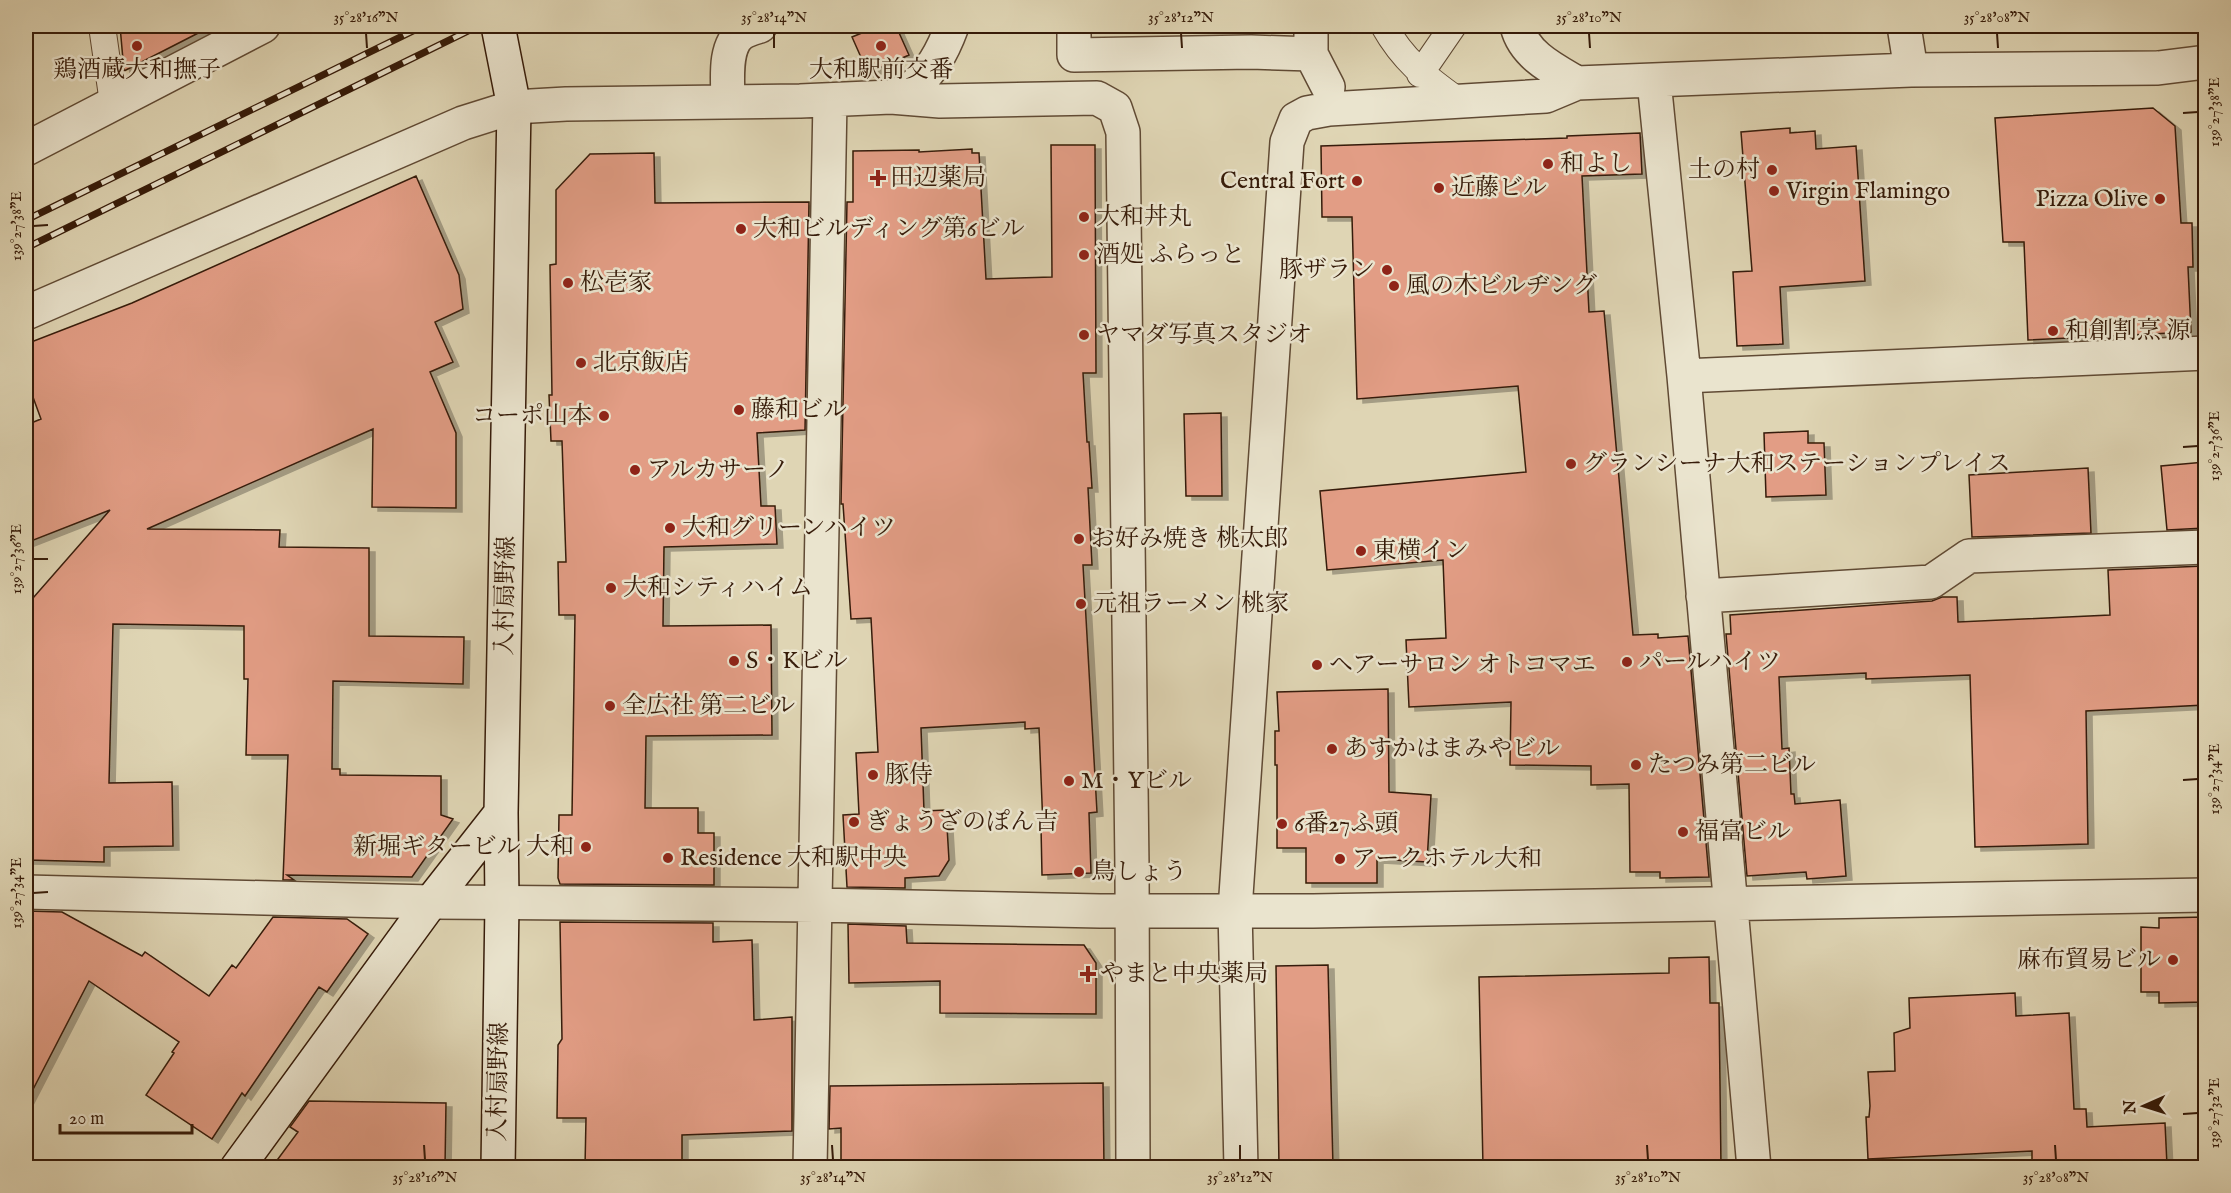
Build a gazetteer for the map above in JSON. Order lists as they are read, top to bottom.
{
  "streets": {
    "street": ["入村扇野線"]
  },
  "places": {
    "other": [
      "鶏酒蔵大和撫子",
      "大和駅前交番",
      "和よし",
      "土の村",
      "Central Fort",
      "近藤ビル",
      "Virgin Flamingo",
      "Pizza Olive",
      "大和丼丸",
      "大和ビルディング第6ビル",
      "酒処 ふらっと",
      "豚ザラン",
      "松壱家",
      "風の木ビルヂング",
      "和創割烹 源",
      "ヤマダ写真スタジオ",
      "北京飯店",
      "藤和ビル",
      "コーポ山本",
      "グランシーナ大和ステーションプレイス",
      "アルカサーノ",
      "大和グリーンハイツ",
      "お好み焼き 桃太郎",
      "東横イン",
      "大和シティハイム",
      "元祖ラーメン 桃家",
      "S・Kビル",
      "パールハイツ",
      "ヘアーサロン オトコマエ",
      "全広社 第二ビル",
      "あすかはまみやビル",
      "たつみ第二ビル",
      "豚侍",
      "M・Yビル",
      "ぎょうざのぽん吉",
      "6番27ふ頭",
      "福富ビル",
      "新堀ギタービル 大和",
      "Residence 大和駅中央",
      "アークホテル大和",
      "鳥しょう",
      "麻布貿易ビル"
    ],
    "health": ["田辺薬局", "やまと中央薬局"]
  },
  "scale_bar": "20 m",
  "north": "left",
  "coordinates": [
    "35°28'16\"N",
    "35°28'14\"N",
    "35°28'12\"N",
    "35°28'10\"N",
    "35°28'08\"N",
    "139°27'38\"E",
    "139°27'36\"E",
    "139°27'34\"E",
    "139°27'32\"E"
  ]
}
